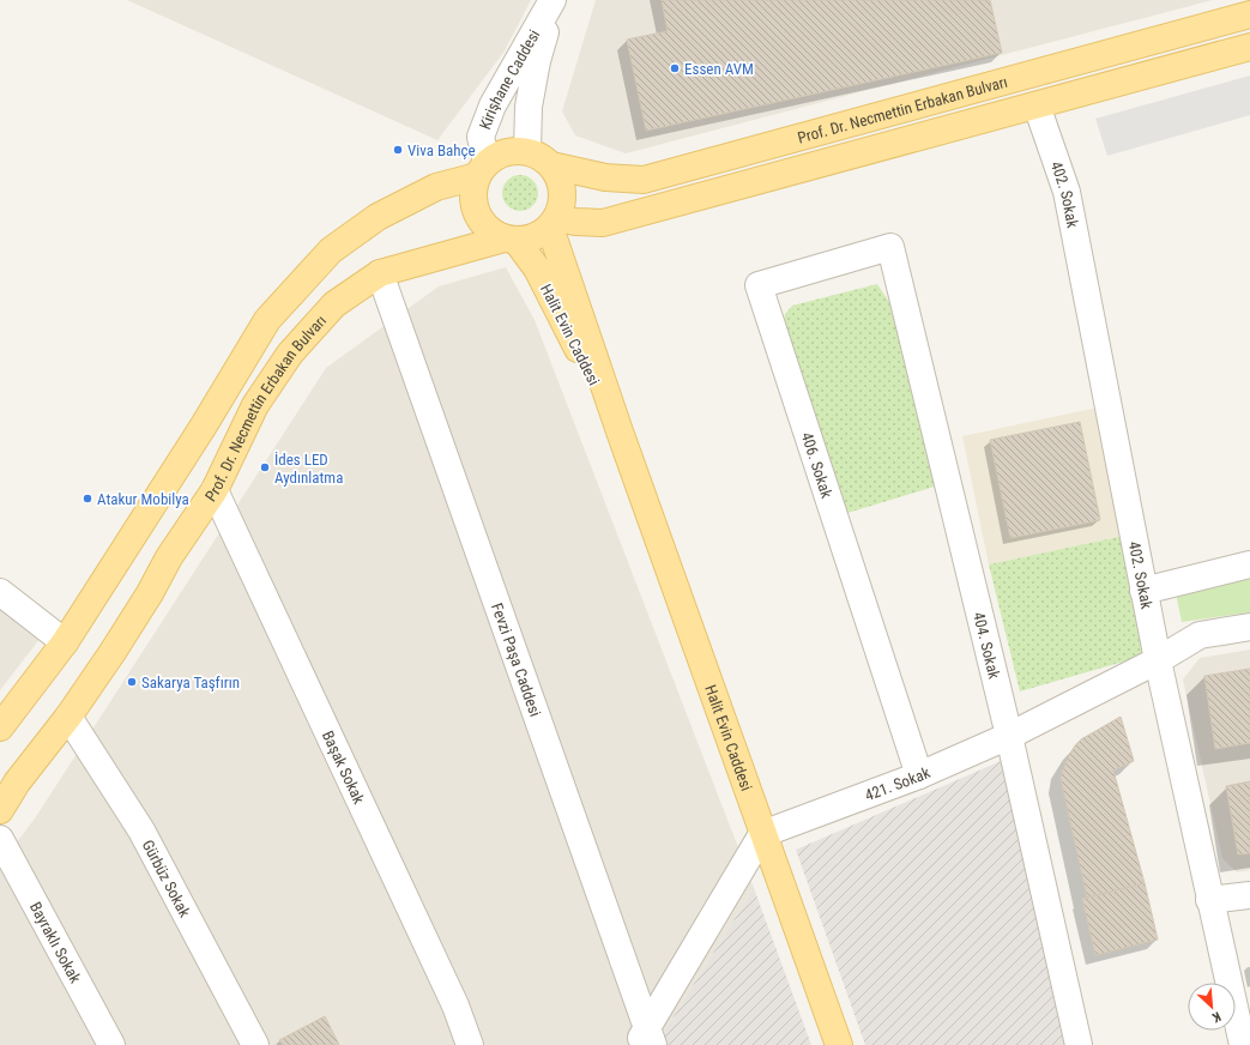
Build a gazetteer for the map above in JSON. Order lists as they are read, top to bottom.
{
  "streets": {
    "main road": ["Prof. Dr. Necmettin Erbakan Bulvarı", "Halit Evin Caddesi"],
    "street": [
      "Kirişhane Caddesi",
      "402. Sokak",
      "406. Sokak",
      "404. Sokak",
      "Fevzi Paşa Caddesi",
      "Başak Sokak",
      "421. Sokak",
      "Gürbüz Sokak",
      "Bayraklı Sokak"
    ]
  },
  "crossings": [
    ["Kirişhane Caddesi", "Prof. Dr. Necmettin Erbakan Bulvarı"],
    ["Kirişhane Caddesi", "Halit Evin Caddesi"],
    ["Prof. Dr. Necmettin Erbakan Bulvarı", "402. Sokak"],
    ["Prof. Dr. Necmettin Erbakan Bulvarı", "Halit Evin Caddesi"],
    ["Prof. Dr. Necmettin Erbakan Bulvarı", "Fevzi Paşa Caddesi"],
    ["Prof. Dr. Necmettin Erbakan Bulvarı", "Başak Sokak"],
    ["Prof. Dr. Necmettin Erbakan Bulvarı", "Gürbüz Sokak"],
    ["402. Sokak", "421. Sokak"],
    ["Halit Evin Caddesi", "421. Sokak"],
    ["406. Sokak", "404. Sokak"],
    ["406. Sokak", "421. Sokak"],
    ["404. Sokak", "421. Sokak"]
  ],
  "places": [
    "Essen AVM",
    "Viva Bahçe",
    "İdes LED Aydınlatma",
    "Atakur Mobilya",
    "Sakarya Taşfırın"
  ],
  "north": "bottom right"
}
